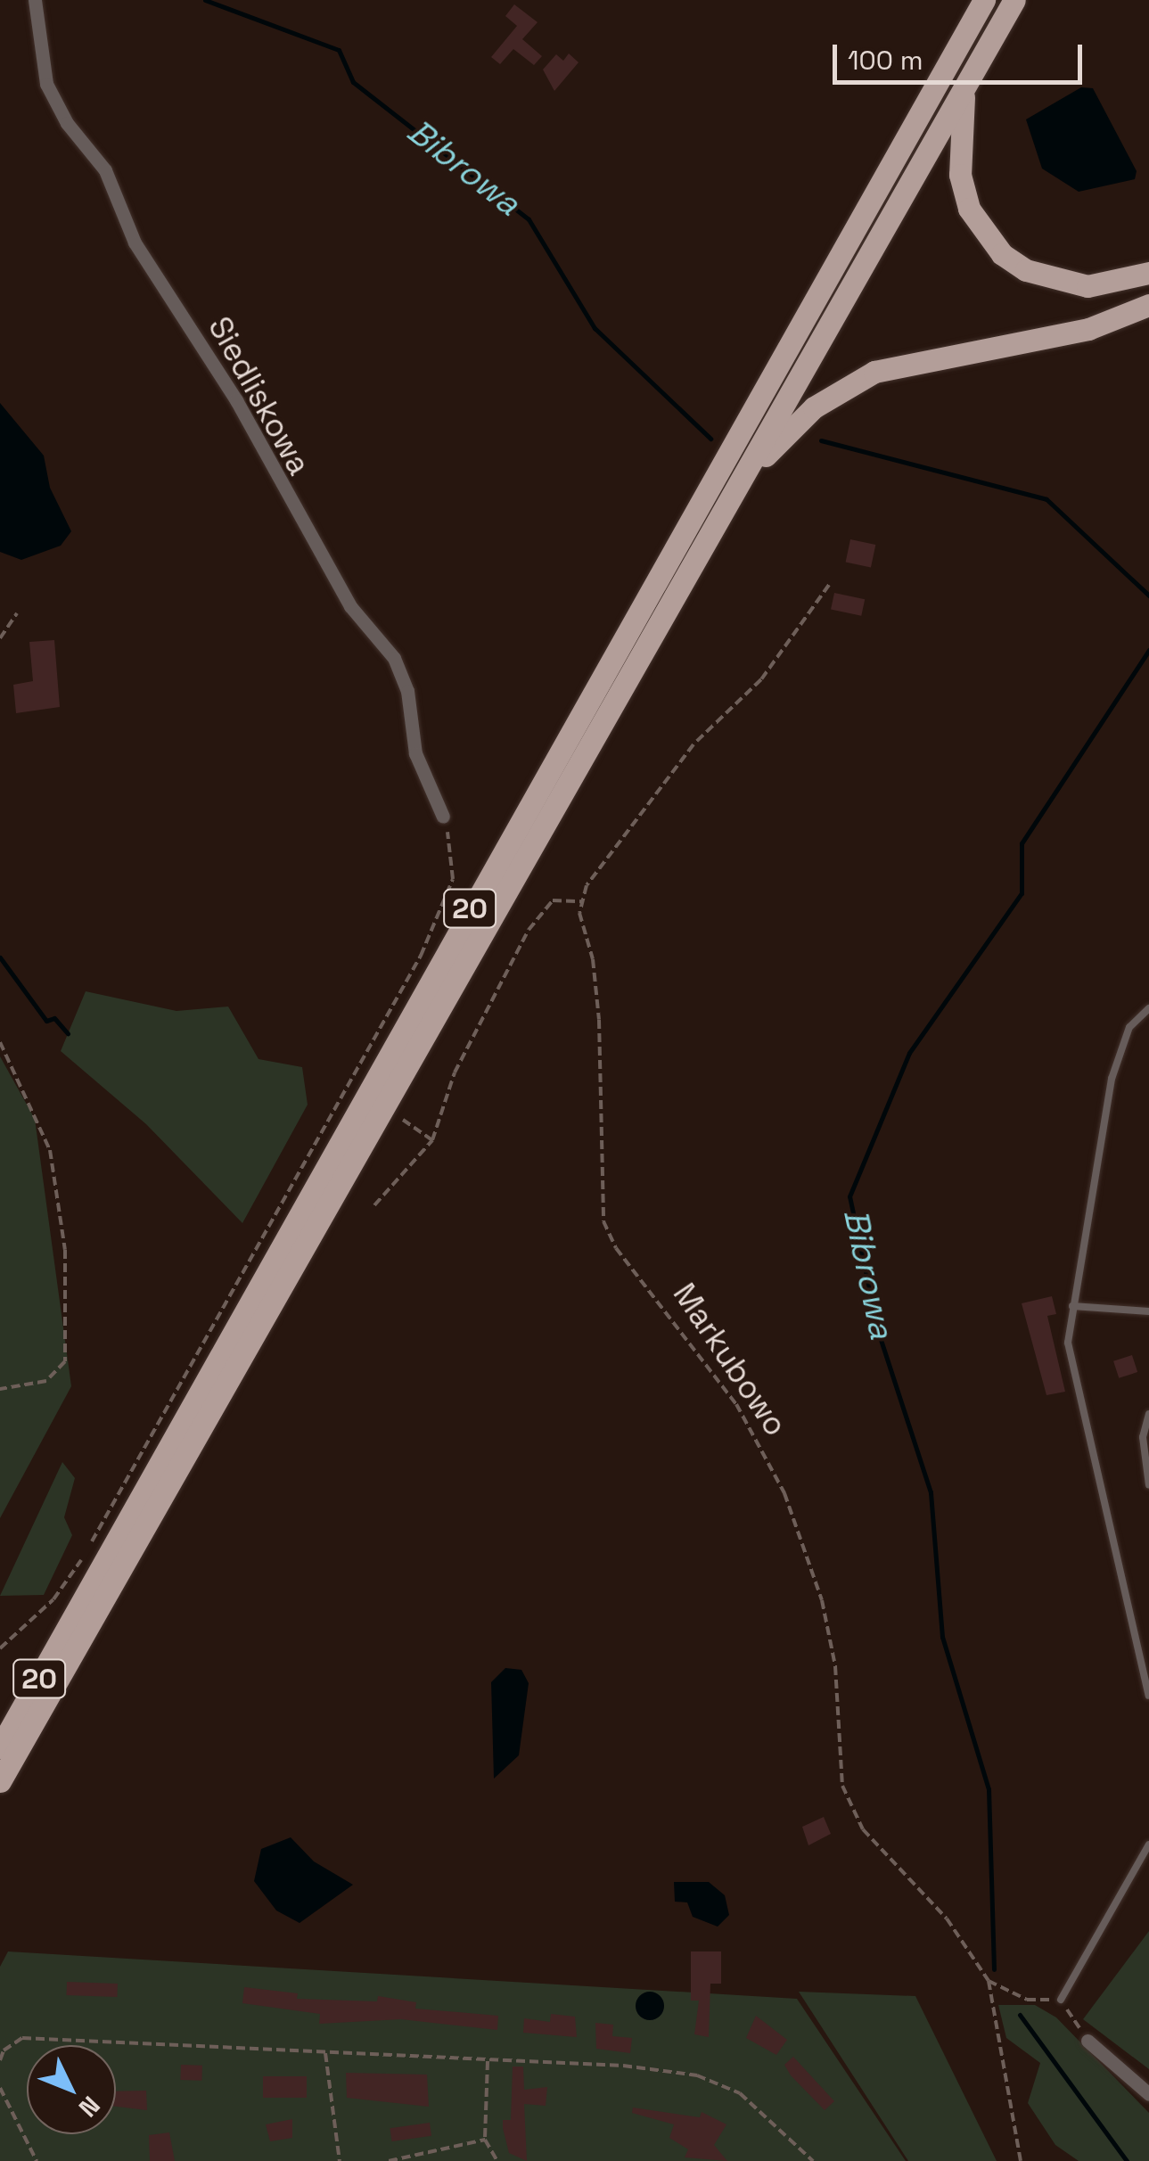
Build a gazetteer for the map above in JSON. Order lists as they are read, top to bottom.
{
  "streets": {
    "main road": ["20"],
    "street": ["Siedliskowa"],
    "path": ["Markubowo"]
  },
  "water": ["Bibrowa"],
  "scale_bar": "100 m",
  "north": "bottom right"
}
